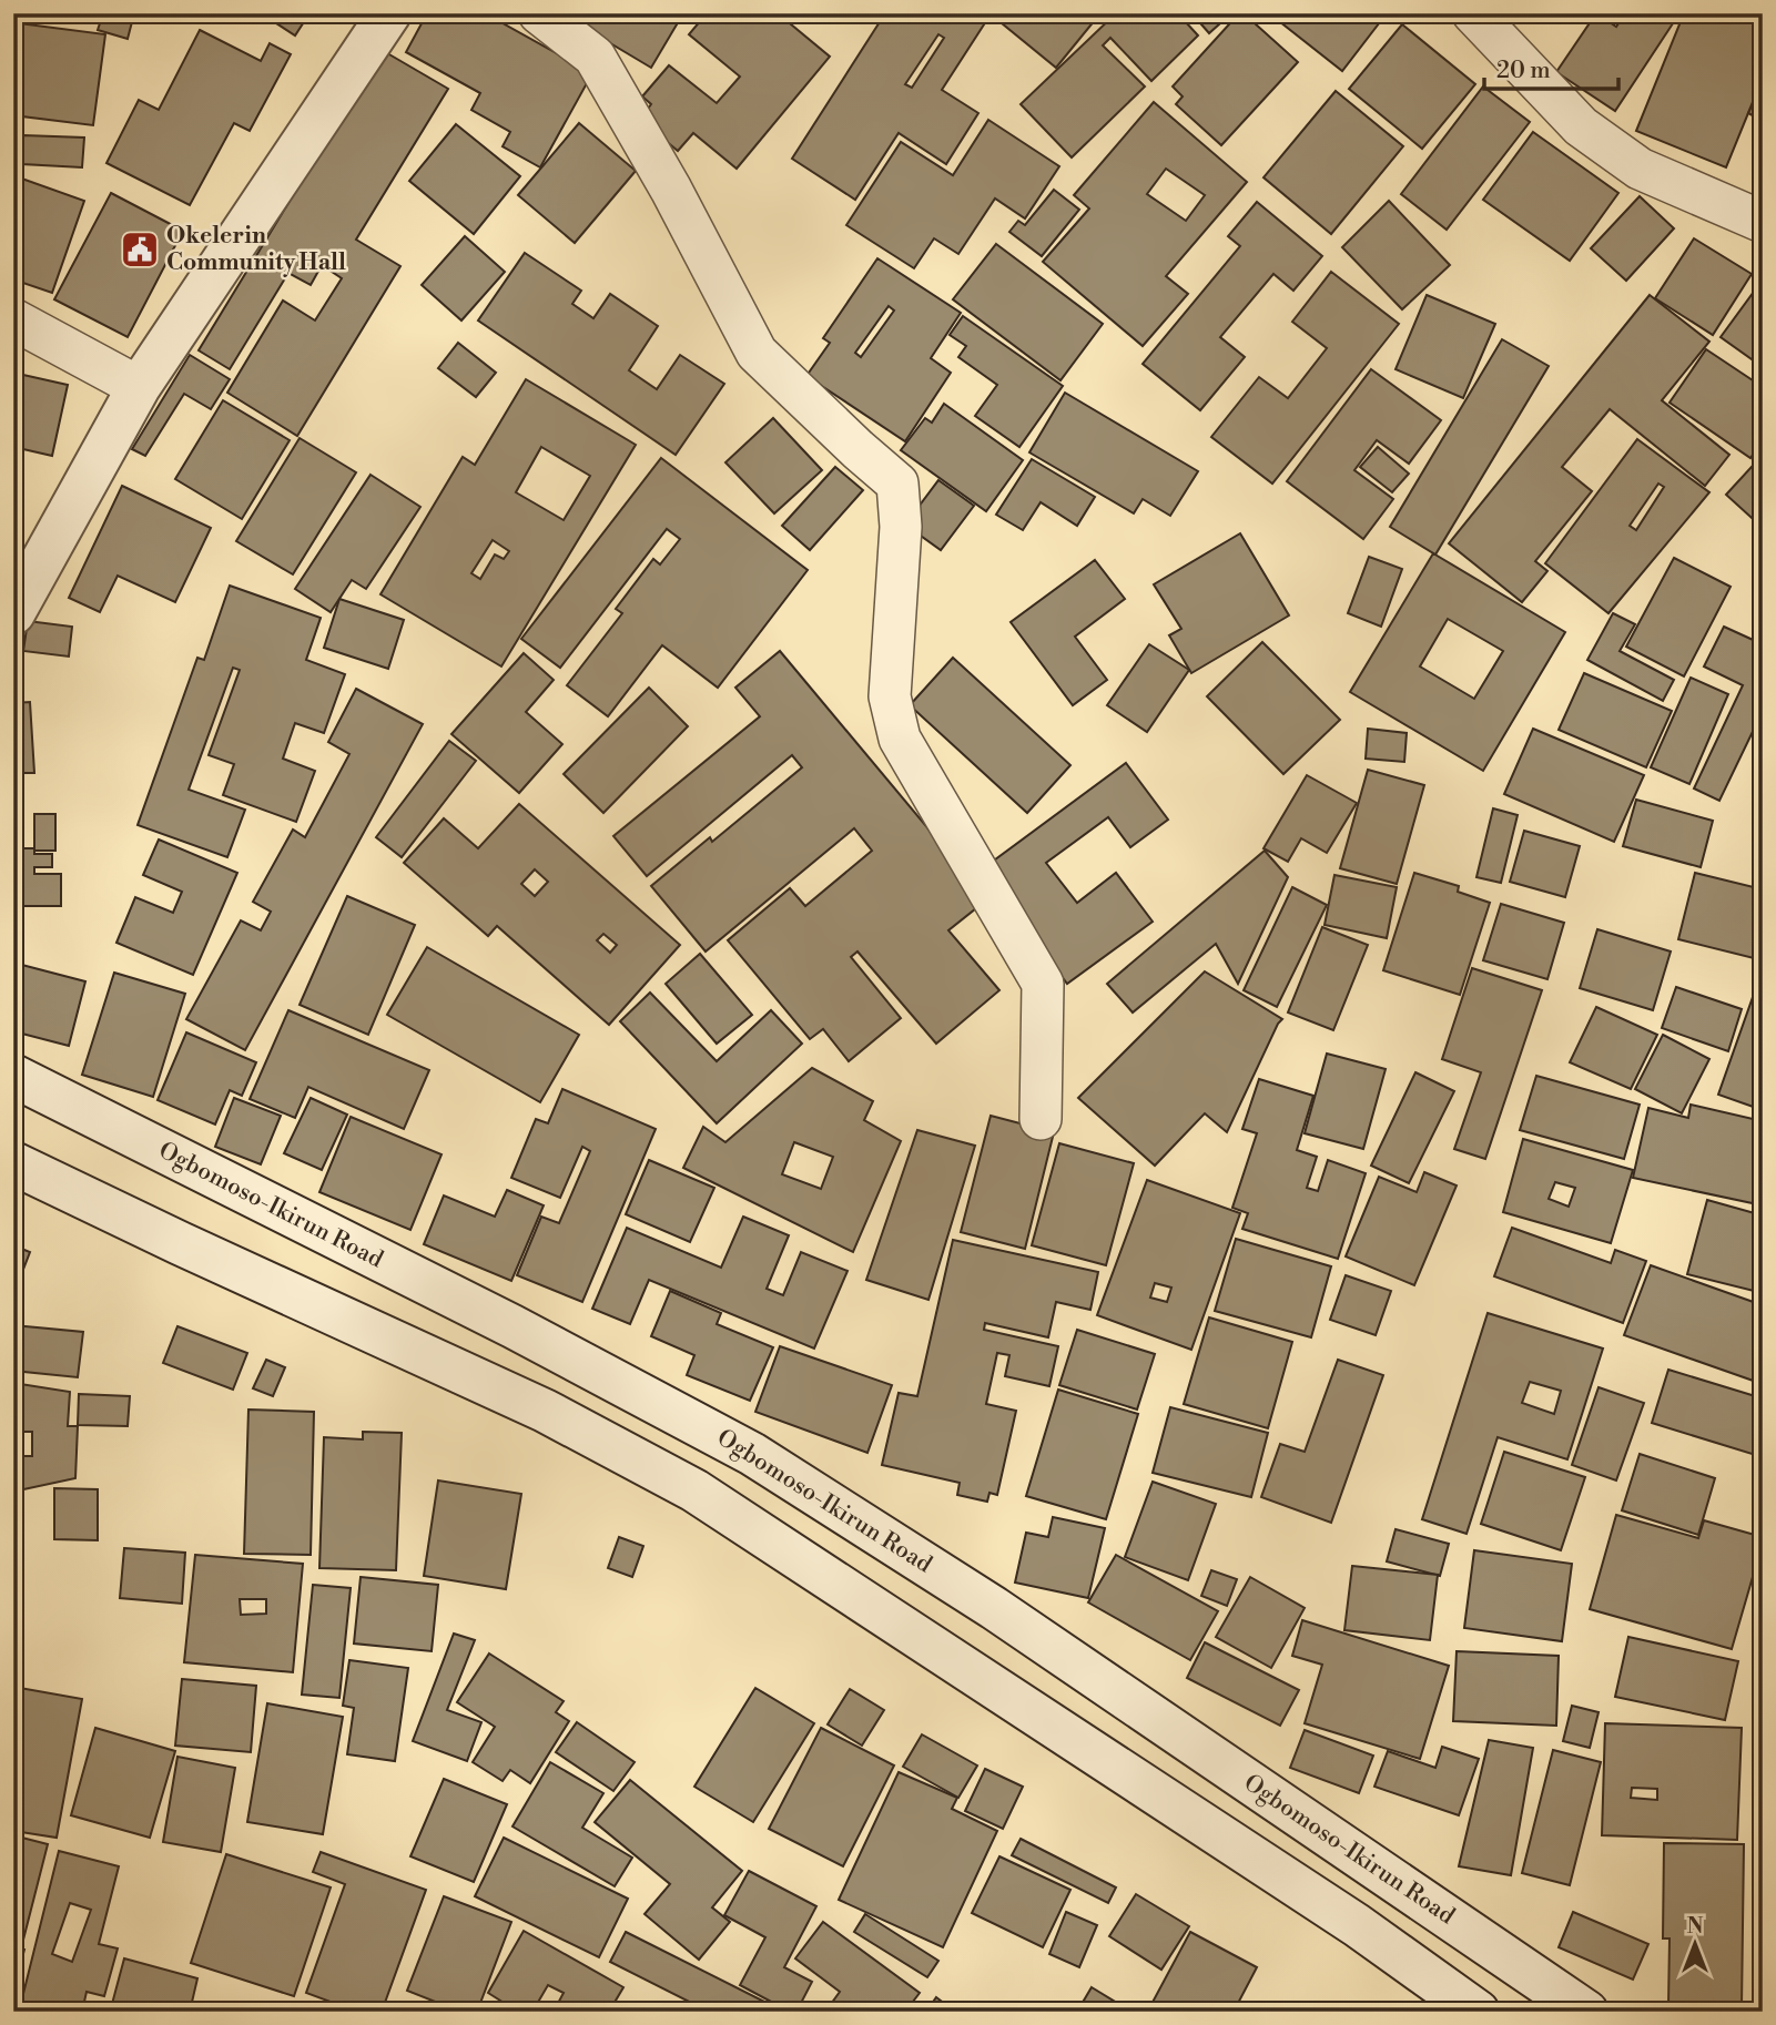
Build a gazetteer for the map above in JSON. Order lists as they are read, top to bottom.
{
  "streets": {
    "main road": ["Ogbomoso-Ikirun Road"]
  },
  "places": {
    "public building": ["Okelerin Community Hall"]
  },
  "scale_bar": "20 m",
  "north": "top"
}
